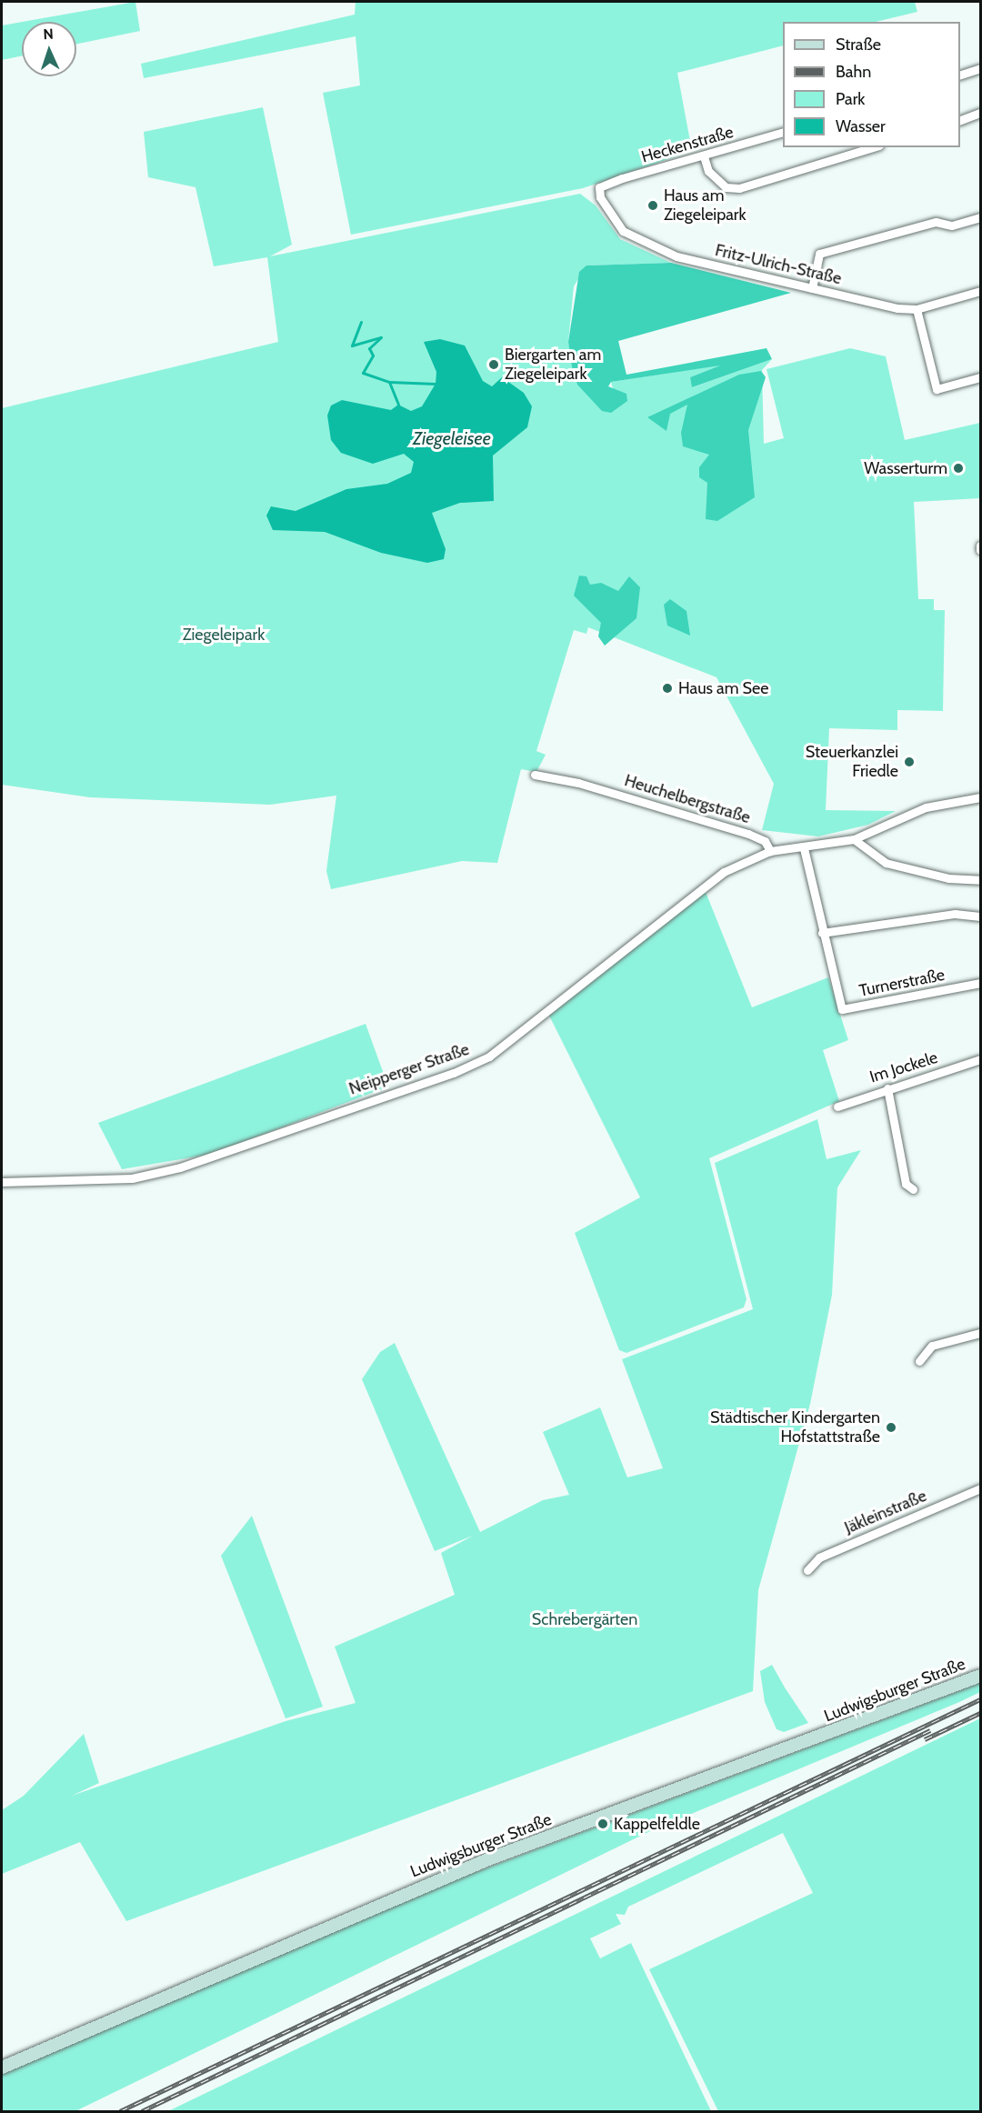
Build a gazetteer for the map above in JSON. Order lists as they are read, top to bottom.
{
  "streets": {
    "main road": ["Ludwigsburger Straße"],
    "street": [
      "Heckenstraße",
      "Fritz-Ulrich-Straße",
      "Heuchelbergstraße",
      "Turnerstraße",
      "Im Jockele",
      "Neipperger Straße",
      "Jäkleinstraße"
    ]
  },
  "crossings": [
    ["Heckenstraße", "Fritz-Ulrich-Straße"],
    ["Heuchelbergstraße", "Neipperger Straße"]
  ],
  "water": ["Ziegeleisee"],
  "parks": ["Ziegeleipark", "Schrebergärten"],
  "places": [
    "Haus am Ziegeleipark",
    "Biergarten am Ziegeleipark",
    "Wasserturm",
    "Haus am See",
    "Steuerkanzlei Friedle",
    "Städtischer Kindergarten Hofstattstraße",
    "Kappelfeldle"
  ],
  "legend": [
    "Straße",
    "Bahn",
    "Park",
    "Wasser"
  ],
  "north": "top"
}
